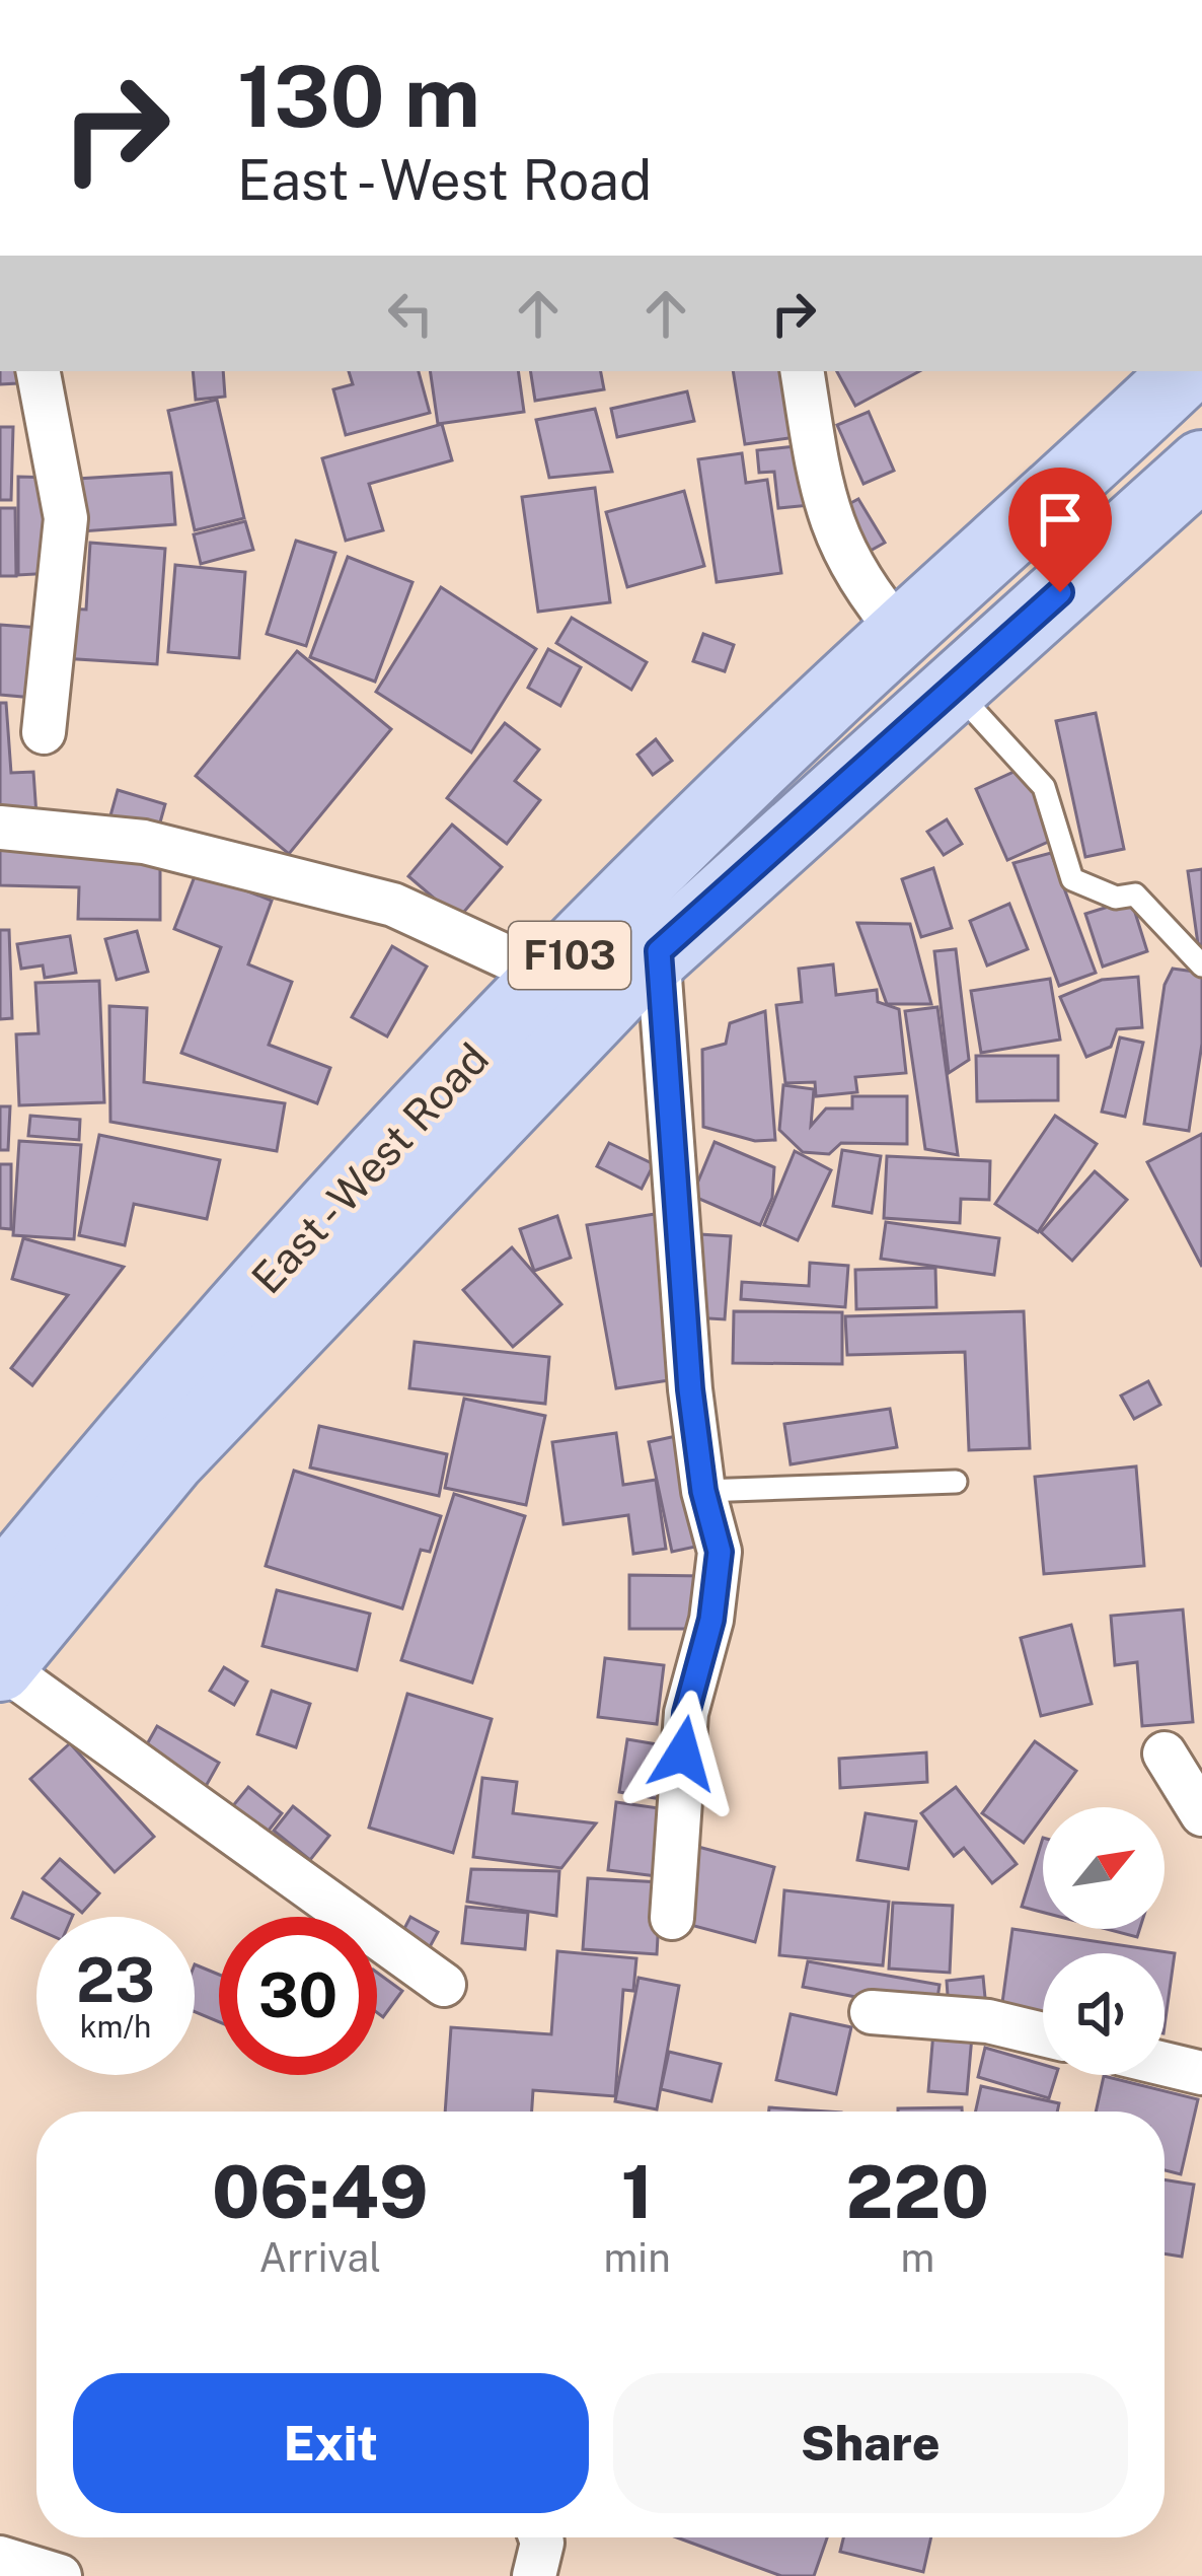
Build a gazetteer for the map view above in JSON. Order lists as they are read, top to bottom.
{
  "streets": {
    "main road": ["F103", "East - West Road"]
  },
  "north": "top right",
  "page": {
    "turn": ["130 m", "East - West Road"],
    "speed": "23 km/h",
    "limit": "30",
    "eta": [
      "06:49",
      "Arrival",
      "1",
      "min",
      "220",
      "m"
    ],
    "buttons": ["Exit", "Share"]
  }
}
